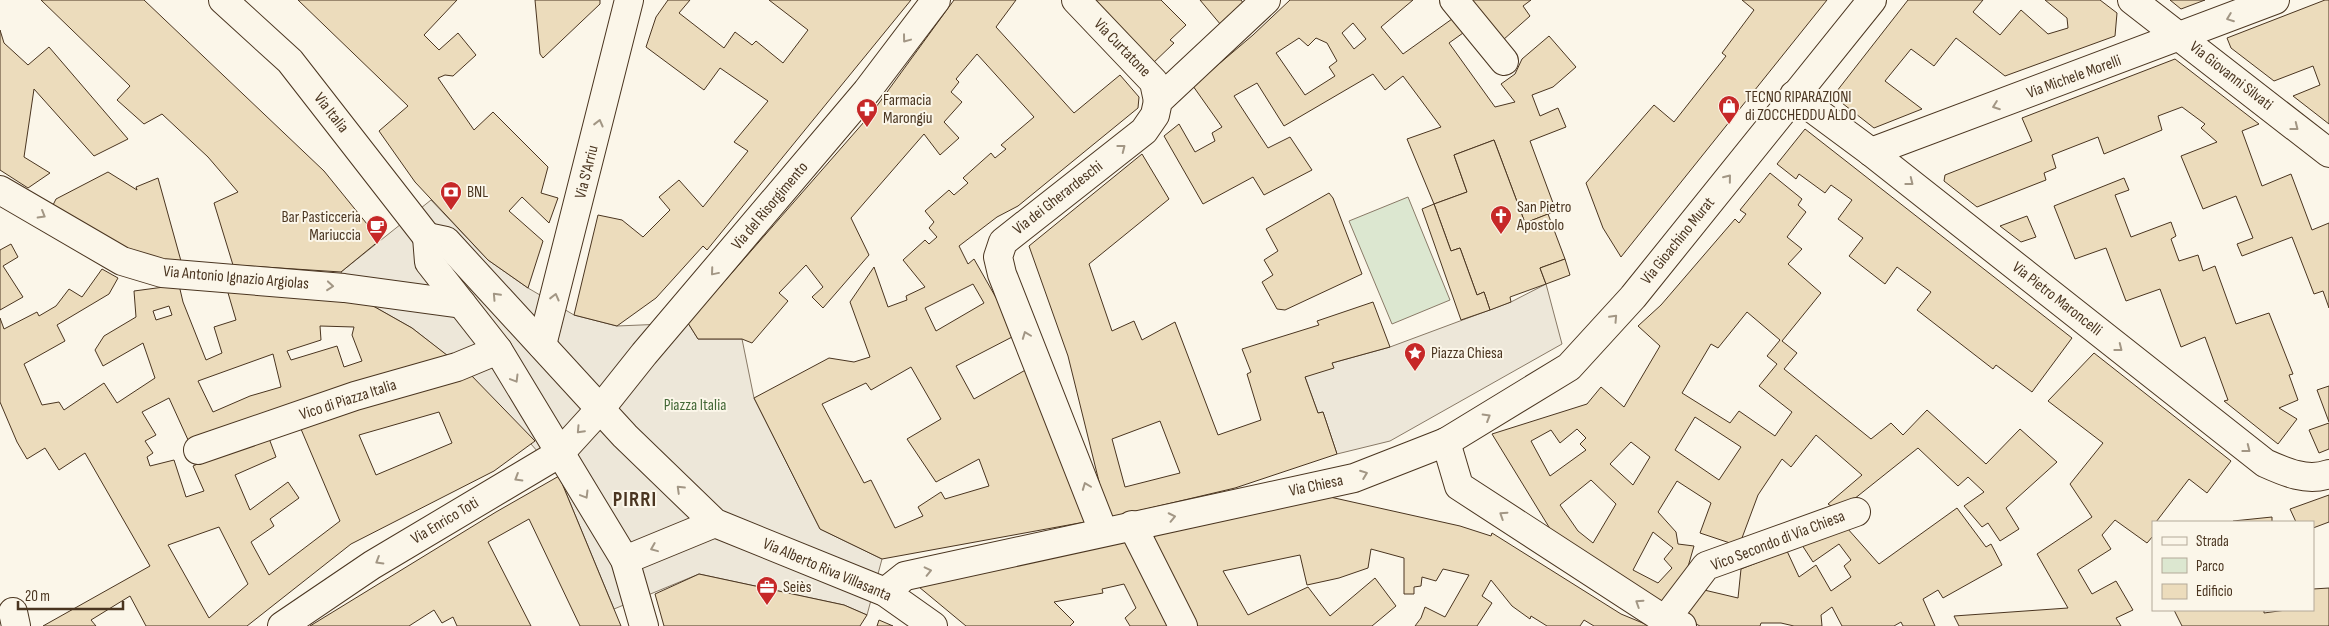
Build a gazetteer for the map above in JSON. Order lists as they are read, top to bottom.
{
  "streets": {
    "street": [
      "Via Curtatone",
      "Via Giovanni Silvati",
      "Via Michele Morelli",
      "Via Italia",
      "Via S'Arriu",
      "Via dei Gherardeschi",
      "Via del Risorgimento",
      "Via Gioachino Murat",
      "Via Antonio Ignazio Argiolas",
      "Via Pietro Maroncelli",
      "Vico di Piazza Italia",
      "Via Chiesa",
      "Via Enrico Toti",
      "Vico Secondo di Via Chiesa",
      "Via Alberto Riva Villasanta"
    ]
  },
  "crossings": [
    ["Via Curtatone", "Via dei Gherardeschi"],
    ["Via Giovanni Silvati", "Via Michele Morelli"],
    ["Via Michele Morelli", "Via Pietro Maroncelli"],
    ["Via dei Gherardeschi", "Via Chiesa"],
    ["Via del Risorgimento", "Via Enrico Toti"],
    ["Via Gioachino Murat", "Via Pietro Maroncelli"],
    ["Via Gioachino Murat", "Via Chiesa"],
    ["Via Chiesa", "Via Alberto Riva Villasanta"]
  ],
  "one_way": [
    "Via Giovanni Silvati",
    "Via Michele Morelli",
    "Via S'Arriu",
    "Via dei Gherardeschi",
    "Via del Risorgimento",
    "Via Gioachino Murat",
    "Via Antonio Ignazio Argiolas",
    "Via Pietro Maroncelli",
    "Via Chiesa",
    "Via Enrico Toti"
  ],
  "districts": ["PIRRI"],
  "parks": ["Piazza Italia"],
  "places": {
    "shop": ["TECNO RIPARAZIONI di ZOCCHEDDU ALDO"],
    "pharmacy": ["Farmacia Marongiu"],
    "bank": ["BNL"],
    "church": ["San Pietro Apostolo"],
    "cafe": ["Bar Pasticceria Mariuccia"],
    "place": ["Piazza Chiesa"],
    "office": ["Seiès"]
  },
  "legend": ["Strada", "Parco", "Edificio"],
  "scale_bar": "20 m"
}
